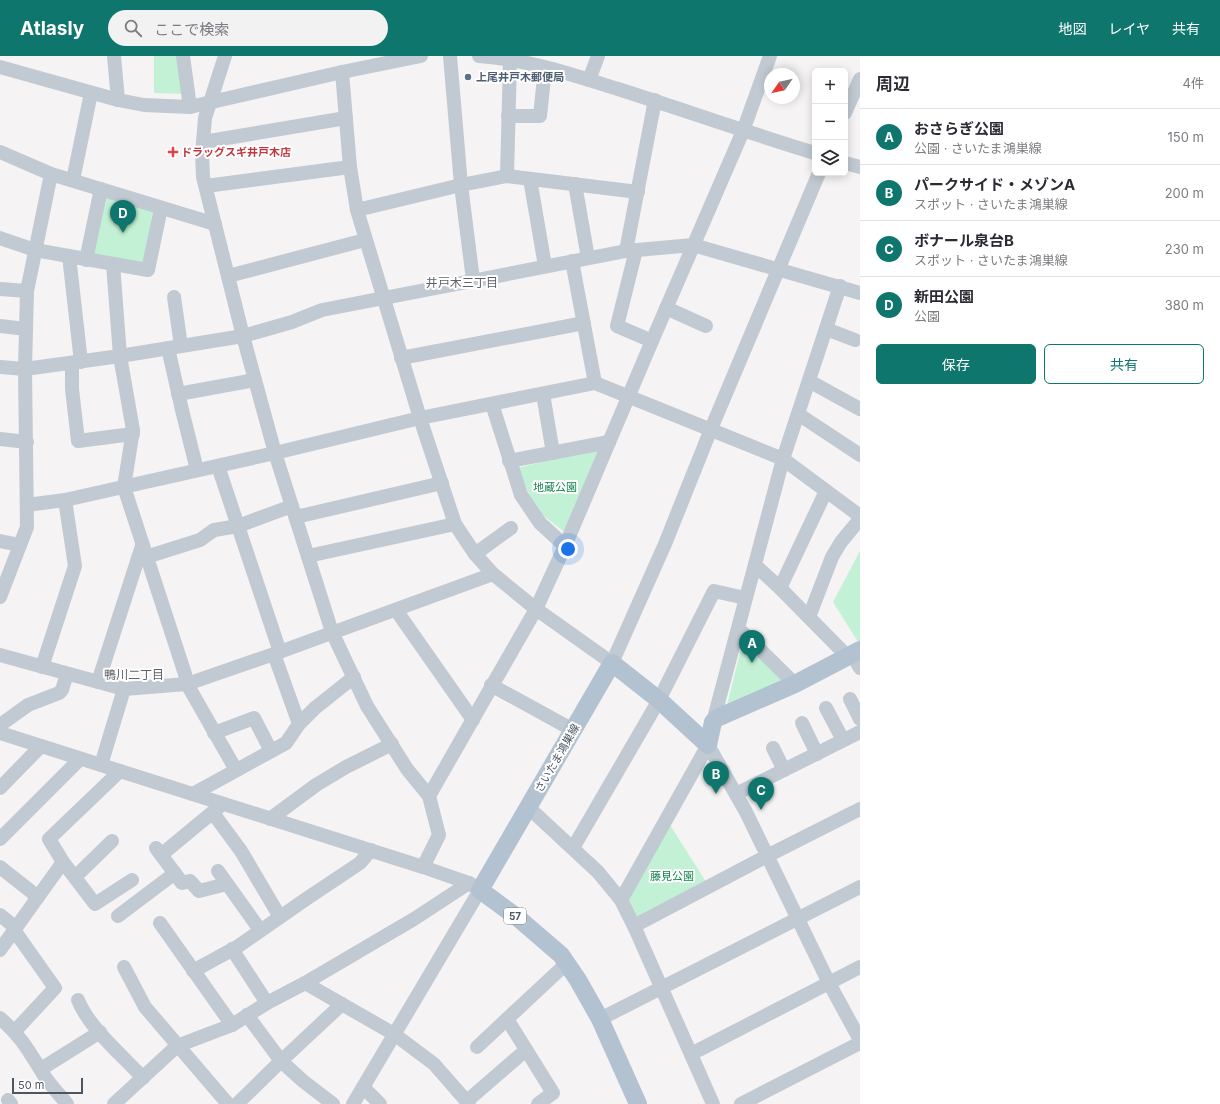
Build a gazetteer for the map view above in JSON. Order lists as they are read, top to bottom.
{
  "streets": {
    "main road": ["さいたま鴻巣線", "57"]
  },
  "crossings": [
    ["さいたま鴻巣線", "57"]
  ],
  "districts": ["井戸木三丁目", "鴨川二丁目"],
  "parks": ["地蔵公園", "藤見公園"],
  "places": {
    "other": ["上尾井戸木郵便局"],
    "health": ["ドラッグスギ井戸木店"]
  },
  "scale_bar": "50 m",
  "north": "bottom left",
  "page": {
    "header": "Atlasly",
    "search": "ここで検索",
    "nav": ["地図", "レイヤ", "共有"],
    "heading": ["周辺", "4件"],
    "map_buttons": ["+", "−"],
    "list": [
      {
        "mark": "A",
        "name": "おさらぎ公園",
        "note": "公園 · さいたま鴻巣線",
        "value": "150 m"
      },
      {
        "mark": "B",
        "name": "パークサイド・メゾンA",
        "note": "スポット · さいたま鴻巣線",
        "value": "200 m"
      },
      {
        "mark": "C",
        "name": "ボナール泉台B",
        "note": "スポット · さいたま鴻巣線",
        "value": "230 m"
      },
      {
        "mark": "D",
        "name": "新田公園",
        "note": "公園",
        "value": "380 m"
      }
    ],
    "pins": [
      "D",
      "A",
      "B",
      "C"
    ],
    "buttons": ["保存", "共有"],
    "scale": "50 m"
  }
}
